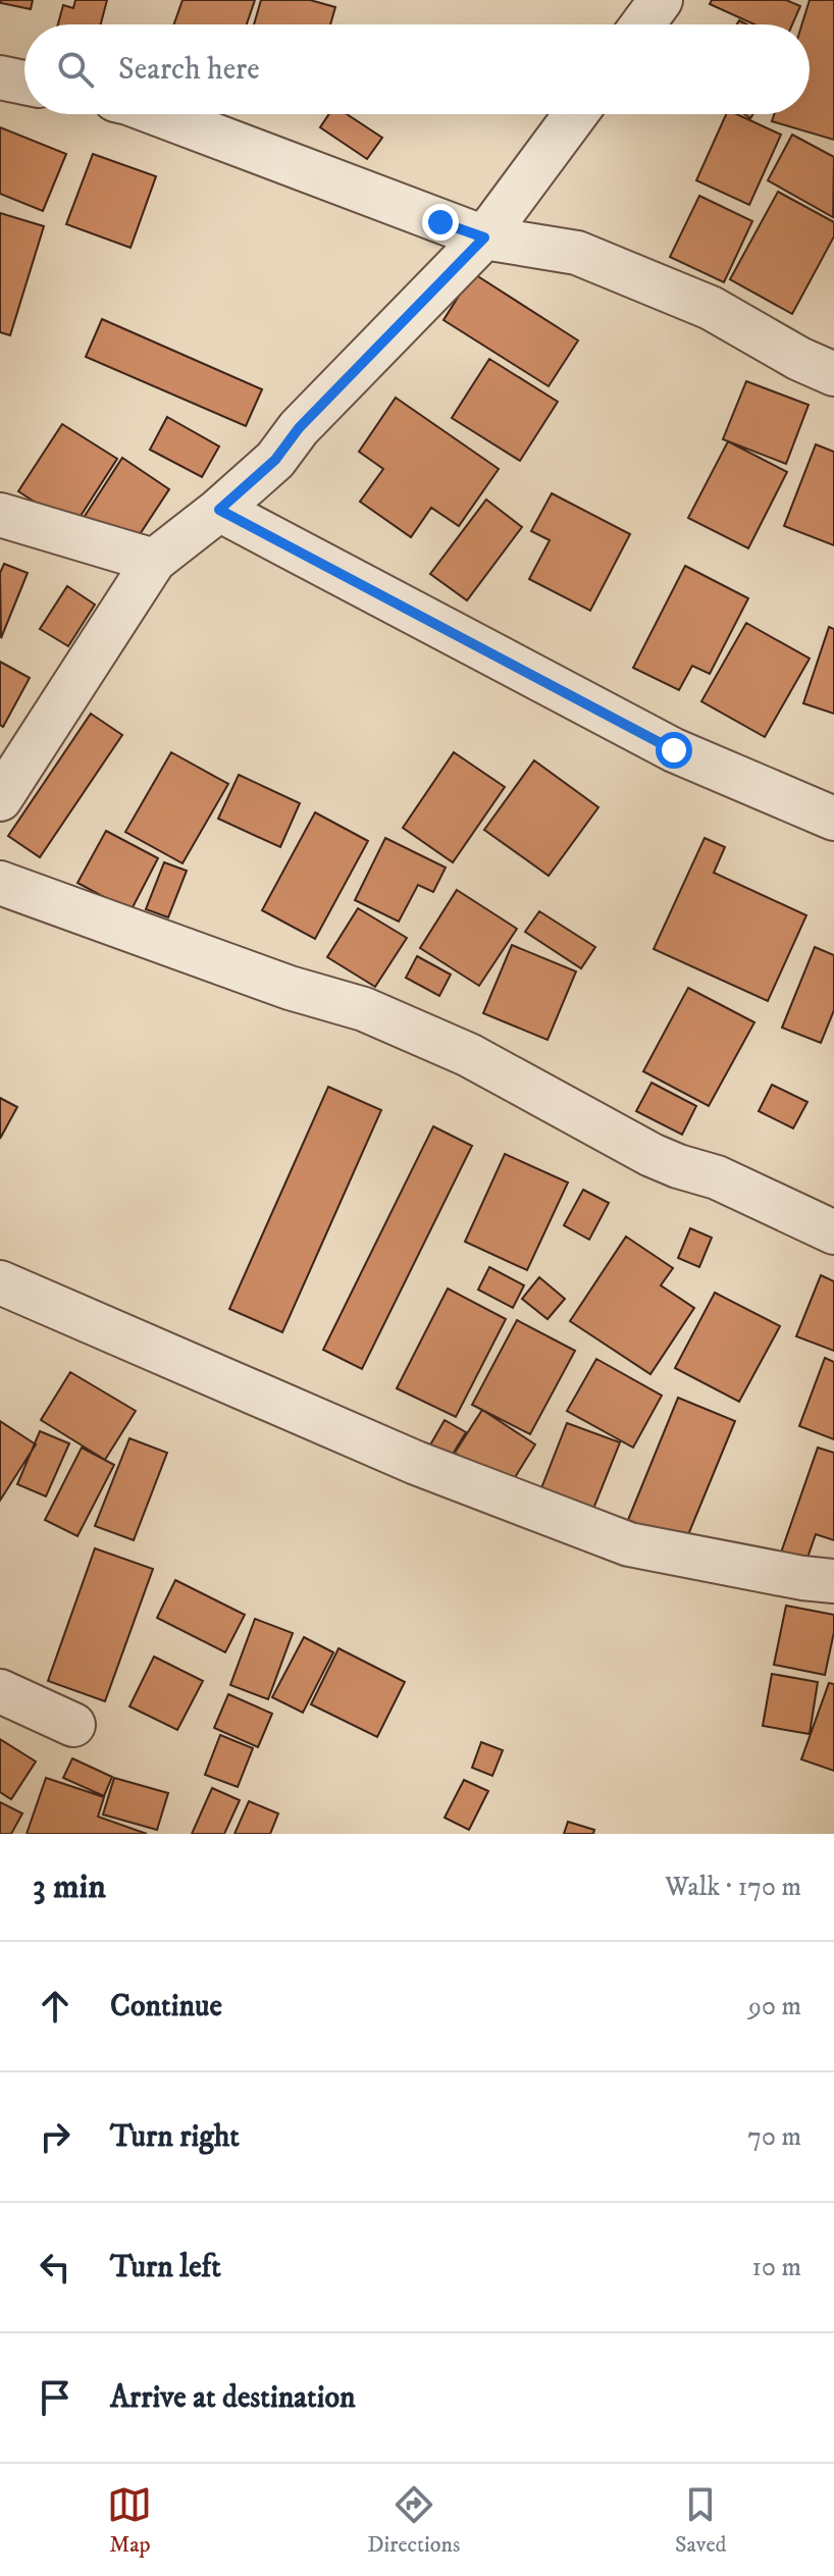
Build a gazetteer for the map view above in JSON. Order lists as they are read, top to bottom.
{
  "page": {
    "search": "Search here",
    "heading": ["3 min", "Walk · 170 m"],
    "list": [
      ["Continue", "90 m"],
      ["Turn right", "70 m"],
      ["Turn left", "10 m"],
      "Arrive at destination"
    ],
    "nav": ["Map", "Directions", "Saved"]
  }
}
